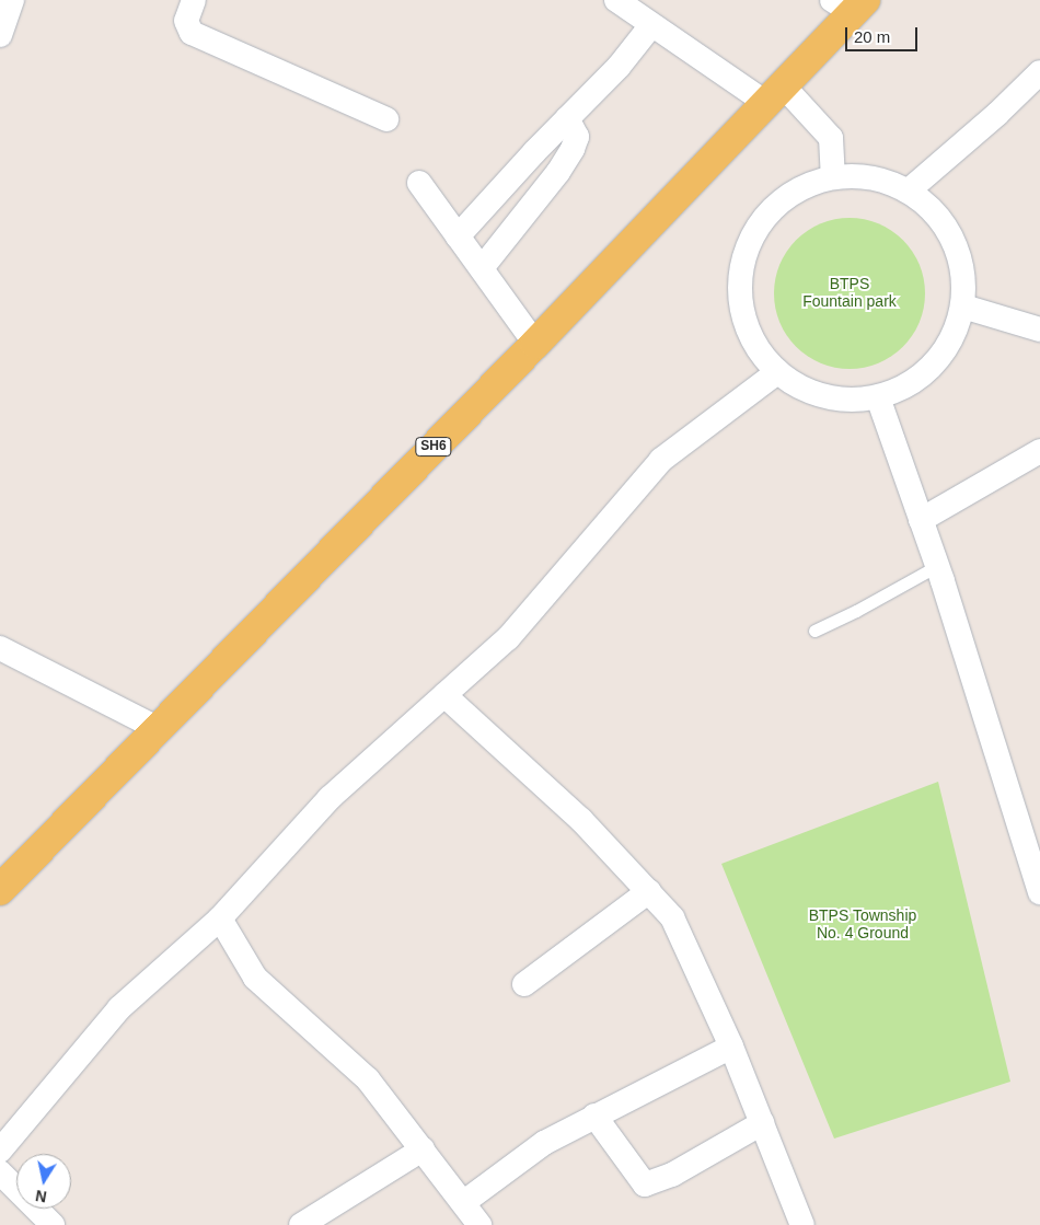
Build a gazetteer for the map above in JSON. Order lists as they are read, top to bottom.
{
  "streets": {
    "main road": ["SH6"]
  },
  "parks": ["BTPS Fountain park", "BTPS Township No. 4 Ground"],
  "scale_bar": "20 m",
  "north": "bottom"
}
